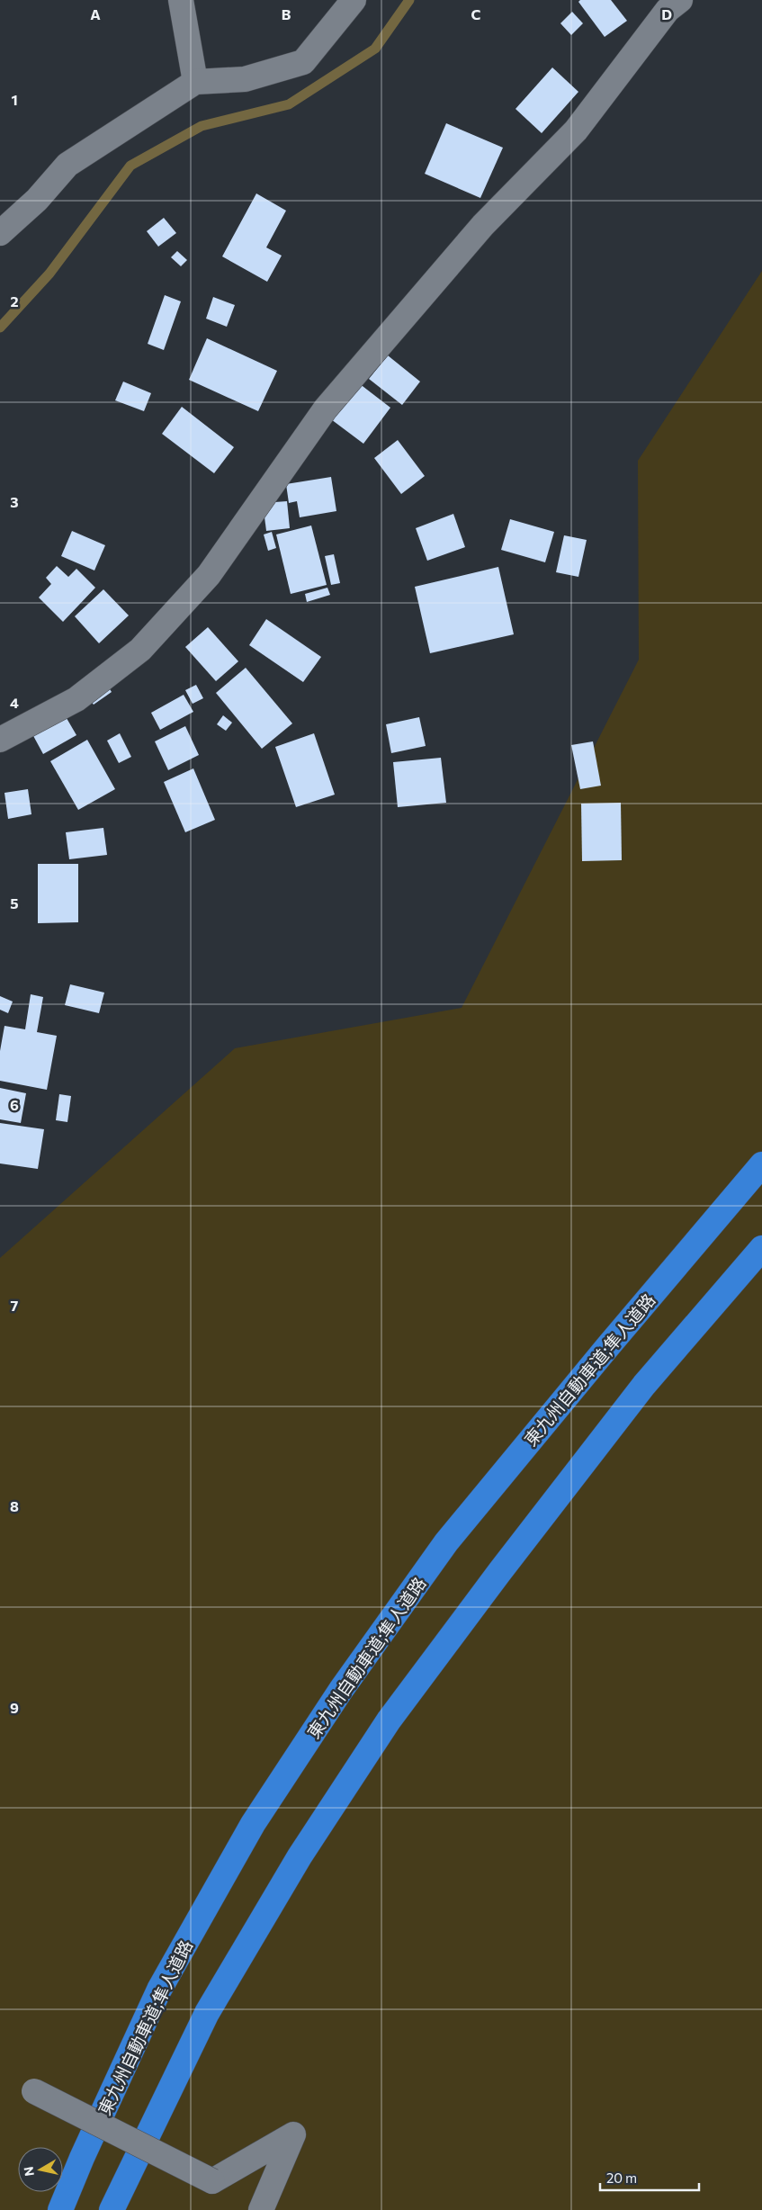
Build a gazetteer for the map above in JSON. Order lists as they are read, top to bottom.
{
  "streets": {
    "highway": ["東九州自動車道;隼人道路"]
  },
  "scale_bar": "20 m",
  "north": "left",
  "grid": {
    "columns": [
      "A",
      "B",
      "C",
      "D"
    ],
    "rows": [
      "1",
      "2",
      "3",
      "4",
      "5",
      "6",
      "7",
      "8",
      "9"
    ]
  }
}
